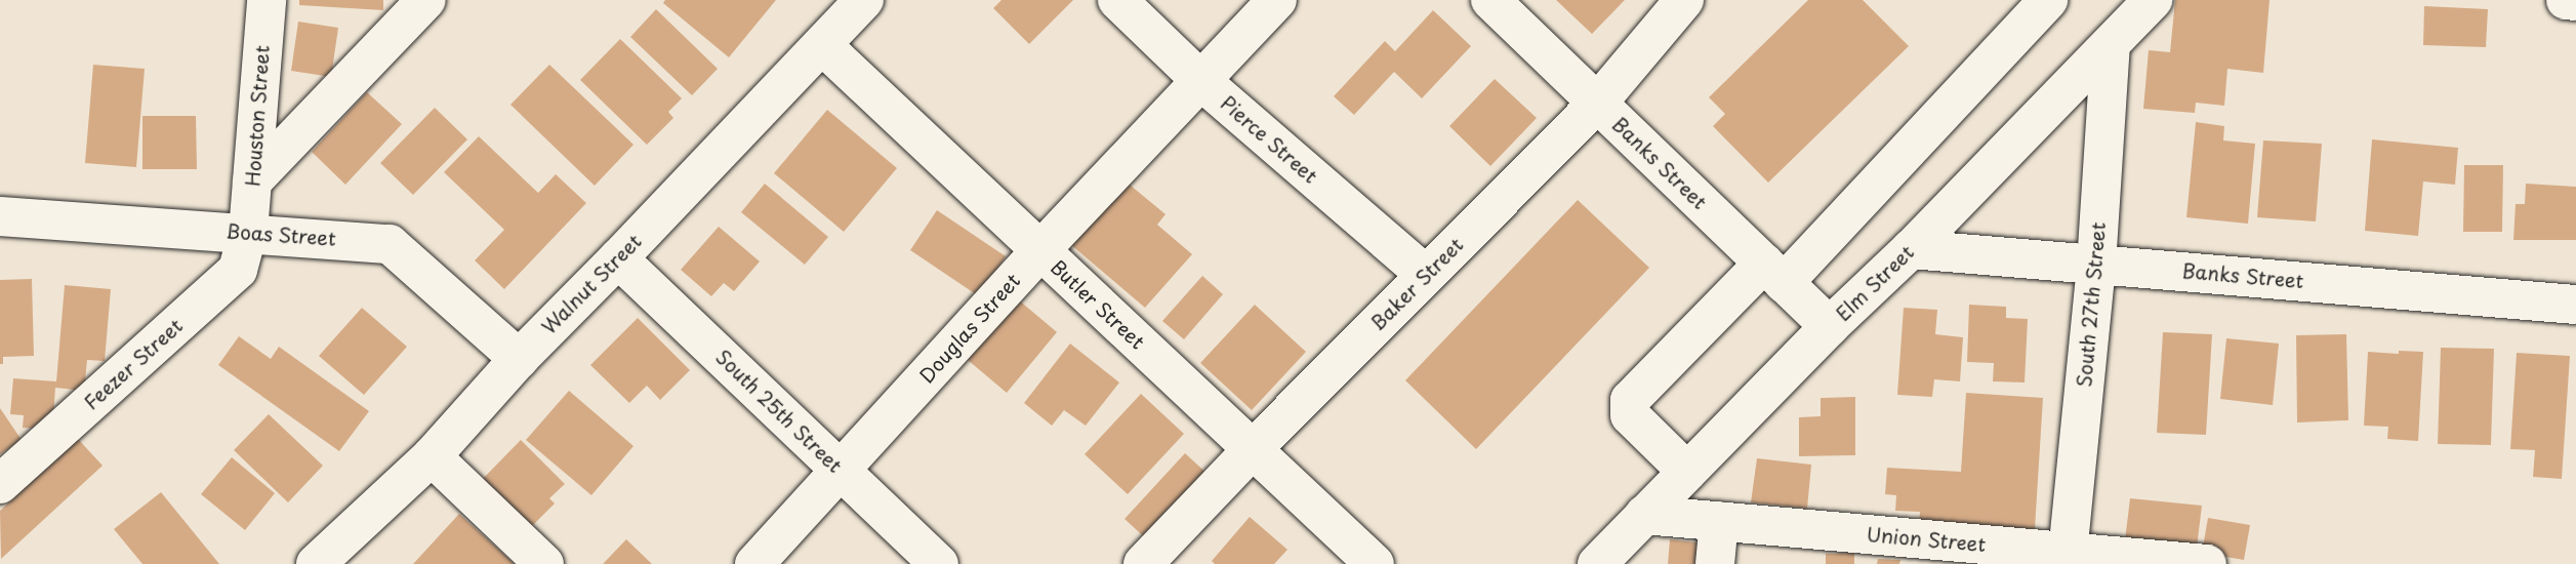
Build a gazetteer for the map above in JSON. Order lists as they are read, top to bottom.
{
  "streets": {
    "street": [
      "Houston Street",
      "Pierce Street",
      "Banks Street",
      "Boas Street",
      "Elm Street",
      "Walnut Street",
      "Baker Street",
      "Butler Street",
      "South 27th Street",
      "Douglas Street",
      "Feezer Street",
      "South 25th Street",
      "Union Street"
    ]
  },
  "crossings": [
    ["Houston Street", "Boas Street"],
    ["Houston Street", "Feezer Street"],
    ["Pierce Street", "Baker Street"],
    ["Pierce Street", "Douglas Street"],
    ["Banks Street", "Elm Street"],
    ["Banks Street", "Baker Street"],
    ["Banks Street", "South 27th Street"],
    ["Boas Street", "Walnut Street"],
    ["Boas Street", "Feezer Street"],
    ["Elm Street", "South 27th Street"],
    ["Elm Street", "Union Street"],
    ["Walnut Street", "Butler Street"],
    ["Walnut Street", "South 25th Street"],
    ["Baker Street", "Butler Street"],
    ["Butler Street", "Douglas Street"],
    ["South 27th Street", "Union Street"],
    ["Douglas Street", "South 25th Street"]
  ]
}
